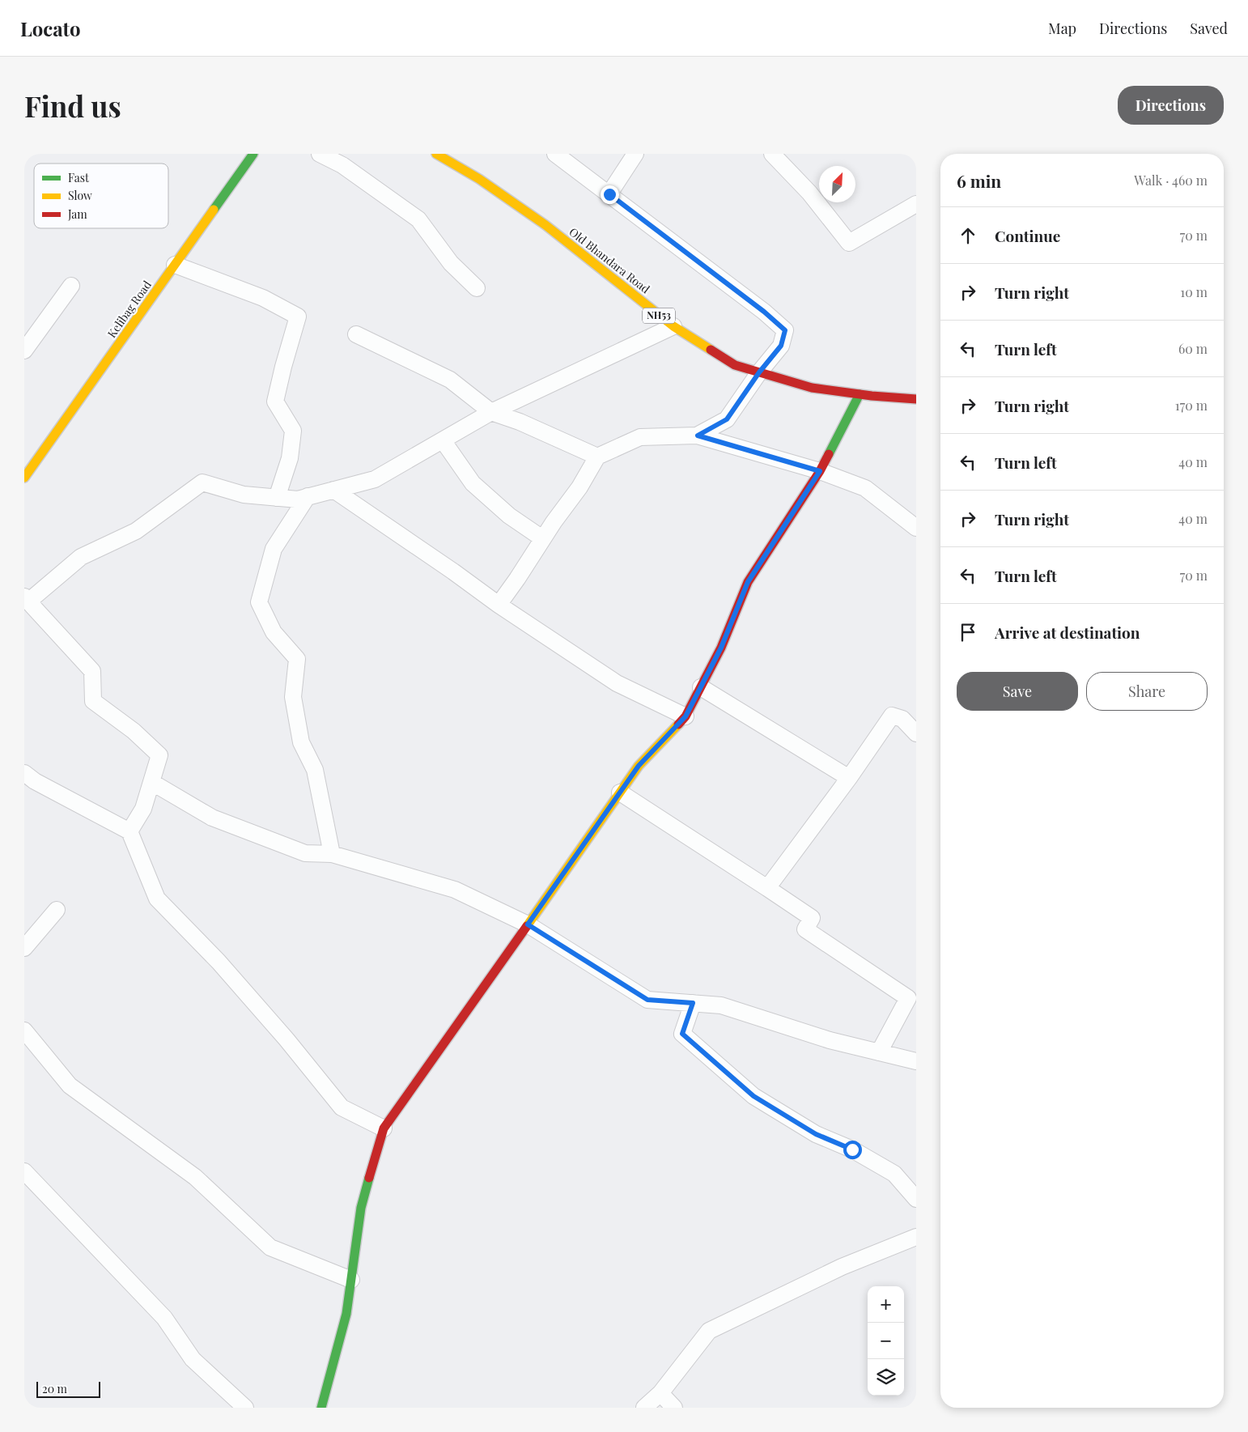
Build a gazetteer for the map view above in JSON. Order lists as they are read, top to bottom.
{
  "streets": {
    "main road": ["Old Bhandara Road", "Kelibag Road", "NH53"]
  },
  "legend": ["Fast", "Slow", "Jam"],
  "scale_bar": "20 m",
  "north": "top right",
  "page": {
    "header": "Locato",
    "nav": ["Map", "Directions", "Saved"],
    "buttons": [
      "Directions",
      ["Save", "Share"]
    ],
    "title": "Find us",
    "heading": ["6 min", "Walk · 460 m"],
    "list": [
      ["Continue", "70 m"],
      ["Turn right", "10 m"],
      ["Turn left", "60 m"],
      ["Turn right", "170 m"],
      ["Turn left", "40 m"],
      ["Turn right", "40 m"],
      ["Turn left", "70 m"],
      "Arrive at destination"
    ],
    "map_buttons": ["+", "−"],
    "scale": "20 m"
  }
}
